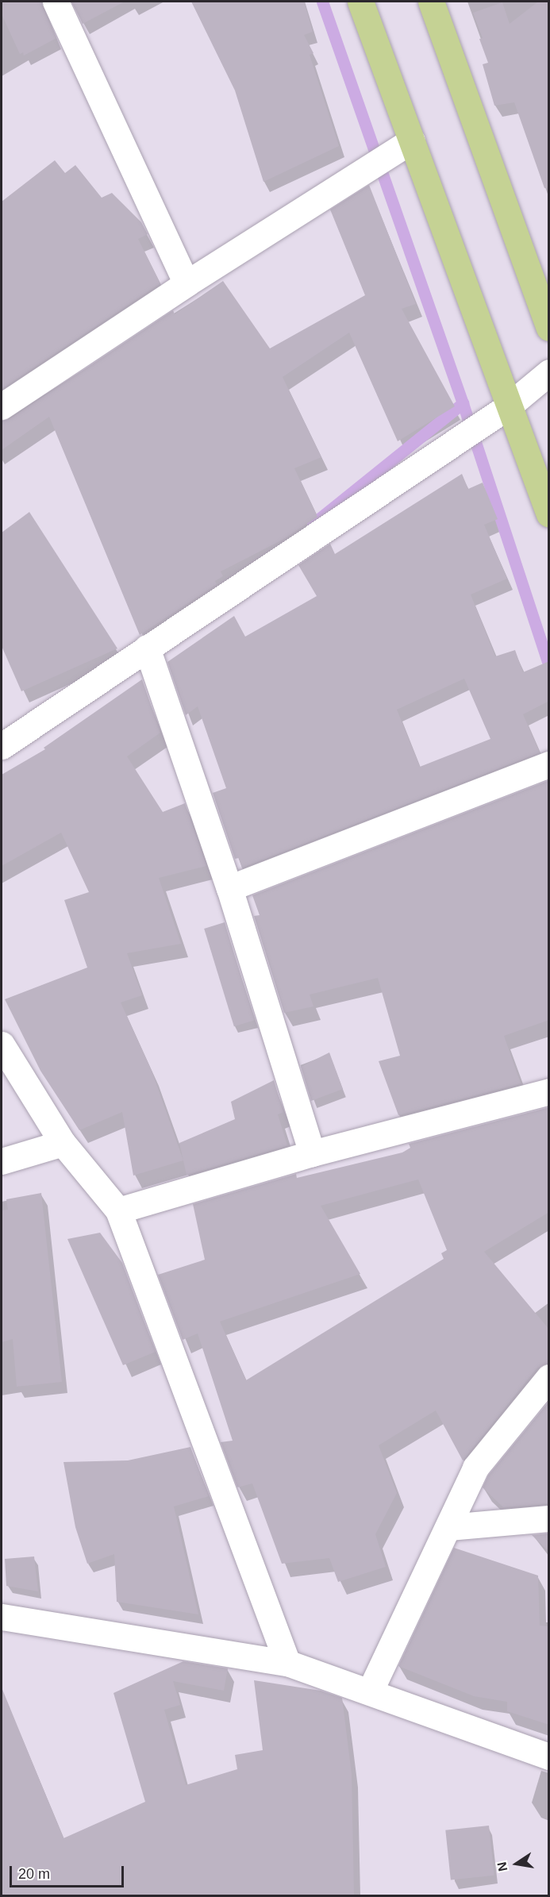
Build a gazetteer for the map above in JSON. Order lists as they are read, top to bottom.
{
  "scale_bar": "20 m",
  "north": "left"
}
